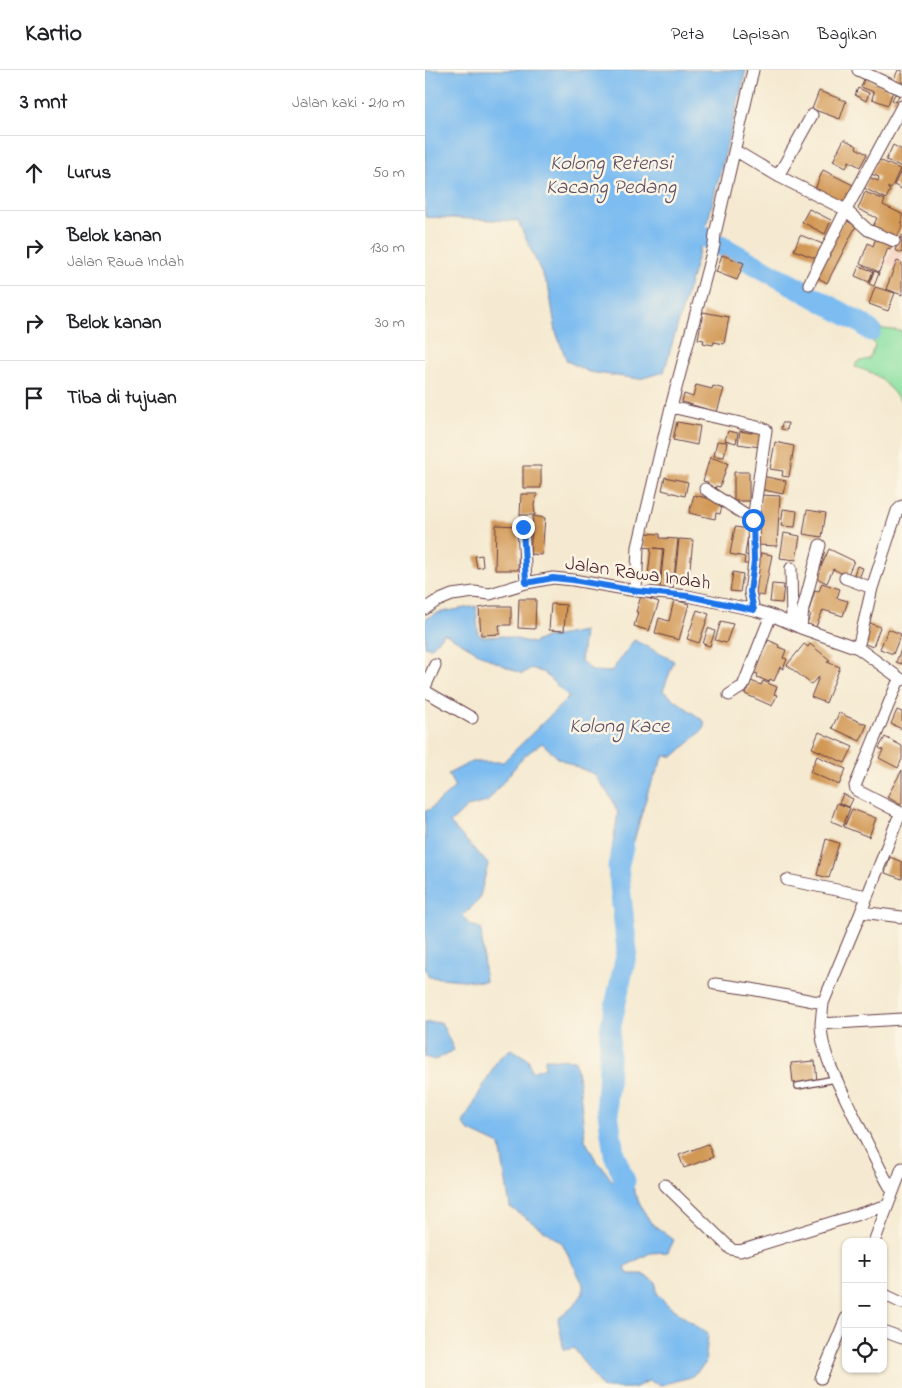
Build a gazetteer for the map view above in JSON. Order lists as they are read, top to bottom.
{
  "streets": {
    "street": ["Jalan Rawa Indah"]
  },
  "water": ["Kolong Retensi Kacang Pedang", "Kolong Kace"],
  "page": {
    "header": "Kartio",
    "nav": ["Peta", "Lapisan", "Bagikan"],
    "heading": ["3 mnt", "Jalan kaki · 210 m"],
    "list": [
      ["Lurus", "50 m"],
      ["Belok kanan", "Jalan Rawa Indah", "130 m"],
      ["Belok kanan", "30 m"],
      "Tiba di tujuan"
    ],
    "map_buttons": ["+", "−"]
  }
}
